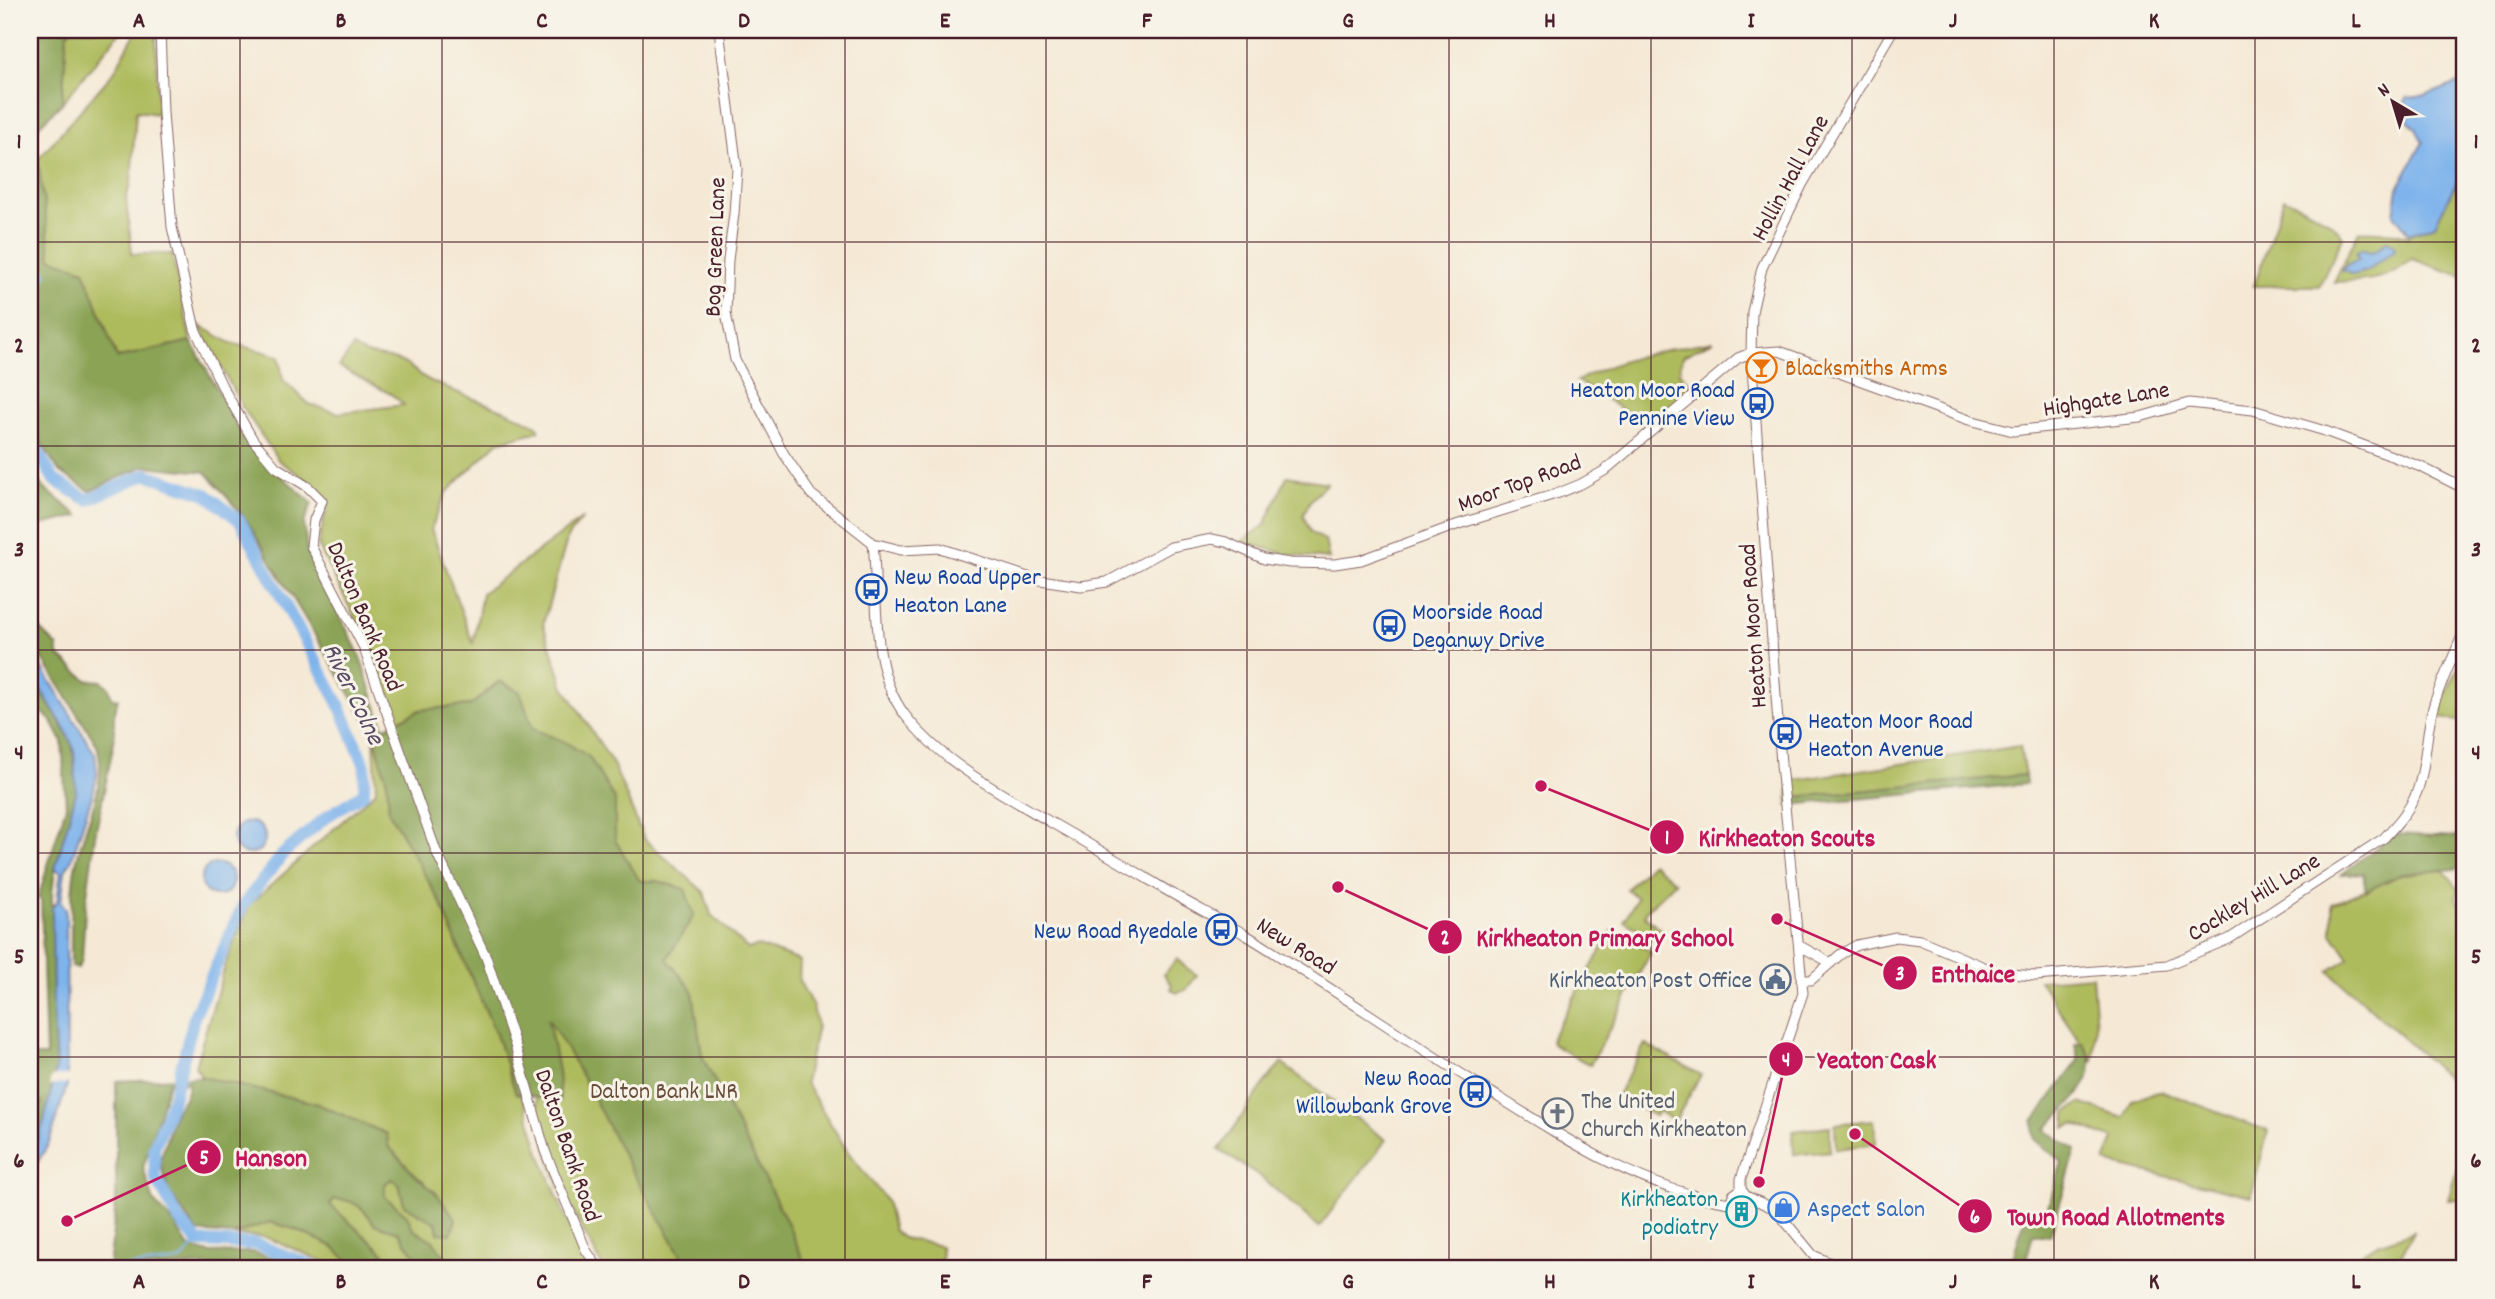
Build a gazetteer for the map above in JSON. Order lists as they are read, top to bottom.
{
  "streets": {
    "street": [
      "Hollin Hall Lane",
      "Bog Green Lane",
      "Highgate Lane",
      "Moor Top Road",
      "Dalton Bank Road",
      "Heaton Moor Road",
      "Cockley Hill Lane",
      "New Road"
    ]
  },
  "crossings": [
    ["Hollin Hall Lane", "Highgate Lane"],
    ["Hollin Hall Lane", "Moor Top Road"],
    ["Hollin Hall Lane", "Heaton Moor Road"],
    ["Bog Green Lane", "Moor Top Road"],
    ["Bog Green Lane", "New Road"],
    ["Highgate Lane", "Moor Top Road"],
    ["Highgate Lane", "Heaton Moor Road"],
    ["Moor Top Road", "Heaton Moor Road"],
    ["Moor Top Road", "New Road"],
    ["Heaton Moor Road", "Cockley Hill Lane"],
    ["Heaton Moor Road", "New Road"]
  ],
  "water": ["River Colne"],
  "parks": ["Dalton Bank LNR"],
  "places": {
    "bar": ["Blacksmiths Arms"],
    "bus stop": [
      "Heaton Moor Road Pennine View",
      "New Road Upper Heaton Lane",
      "Moorside Road Deganwy Drive",
      "Heaton Moor Road Heaton Avenue",
      "New Road Ryedale",
      "New Road Willowbank Grove"
    ],
    "other": [
      "Kirkheaton Scouts",
      "Kirkheaton Primary School",
      "Enthaice",
      "Town Road Allotments",
      "Yeaton Cask",
      "Hanson"
    ],
    "public building": ["Kirkheaton Post Office"],
    "church": ["The United Church Kirkheaton"],
    "shop": ["Aspect Salon"],
    "building": ["Kirkheaton podiatry"]
  },
  "north": "top left",
  "grid": {
    "columns": [
      "A",
      "B",
      "C",
      "D",
      "E",
      "F",
      "G",
      "H",
      "I",
      "J",
      "K",
      "L"
    ],
    "rows": [
      "1",
      "2",
      "3",
      "4",
      "5",
      "6"
    ]
  }
}
